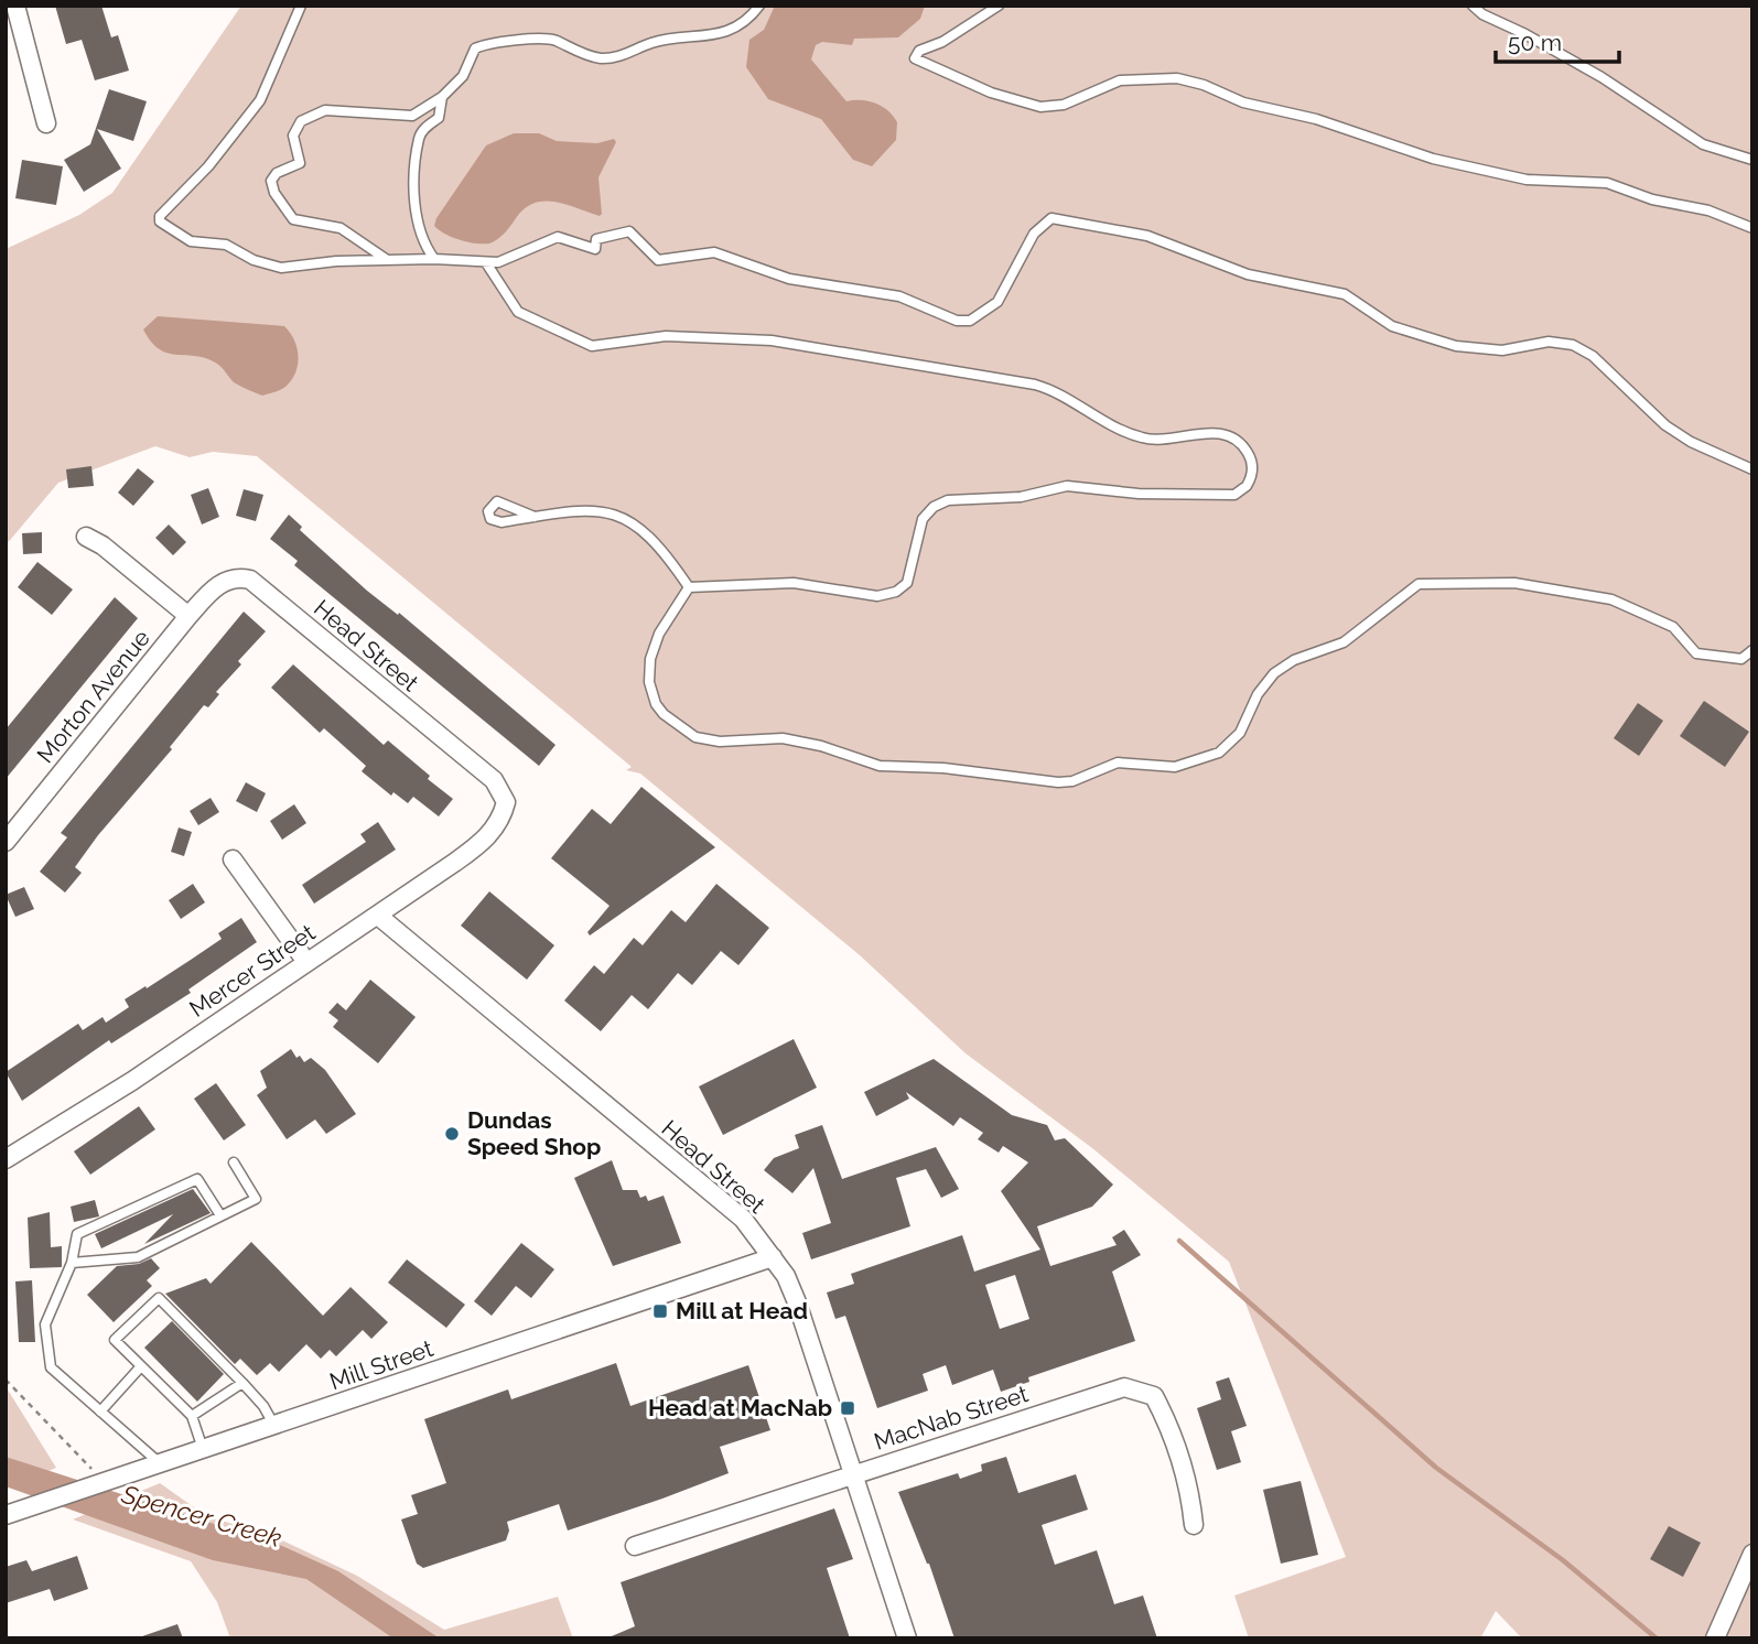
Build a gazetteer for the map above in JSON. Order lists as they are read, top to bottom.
{
  "streets": {
    "street": [
      "Head Street",
      "Morton Avenue",
      "Mercer Street",
      "Mill Street",
      "MacNab Street"
    ]
  },
  "crossings": [
    ["Head Street", "Morton Avenue"],
    ["Head Street", "Mercer Street"],
    ["Head Street", "Mill Street"],
    ["Head Street", "MacNab Street"]
  ],
  "water": ["Spencer Creek"],
  "places": {
    "other": ["Dundas Speed Shop"],
    "transit": ["Mill at Head", "Head at MacNab"]
  },
  "scale_bar": "50 m"
}
